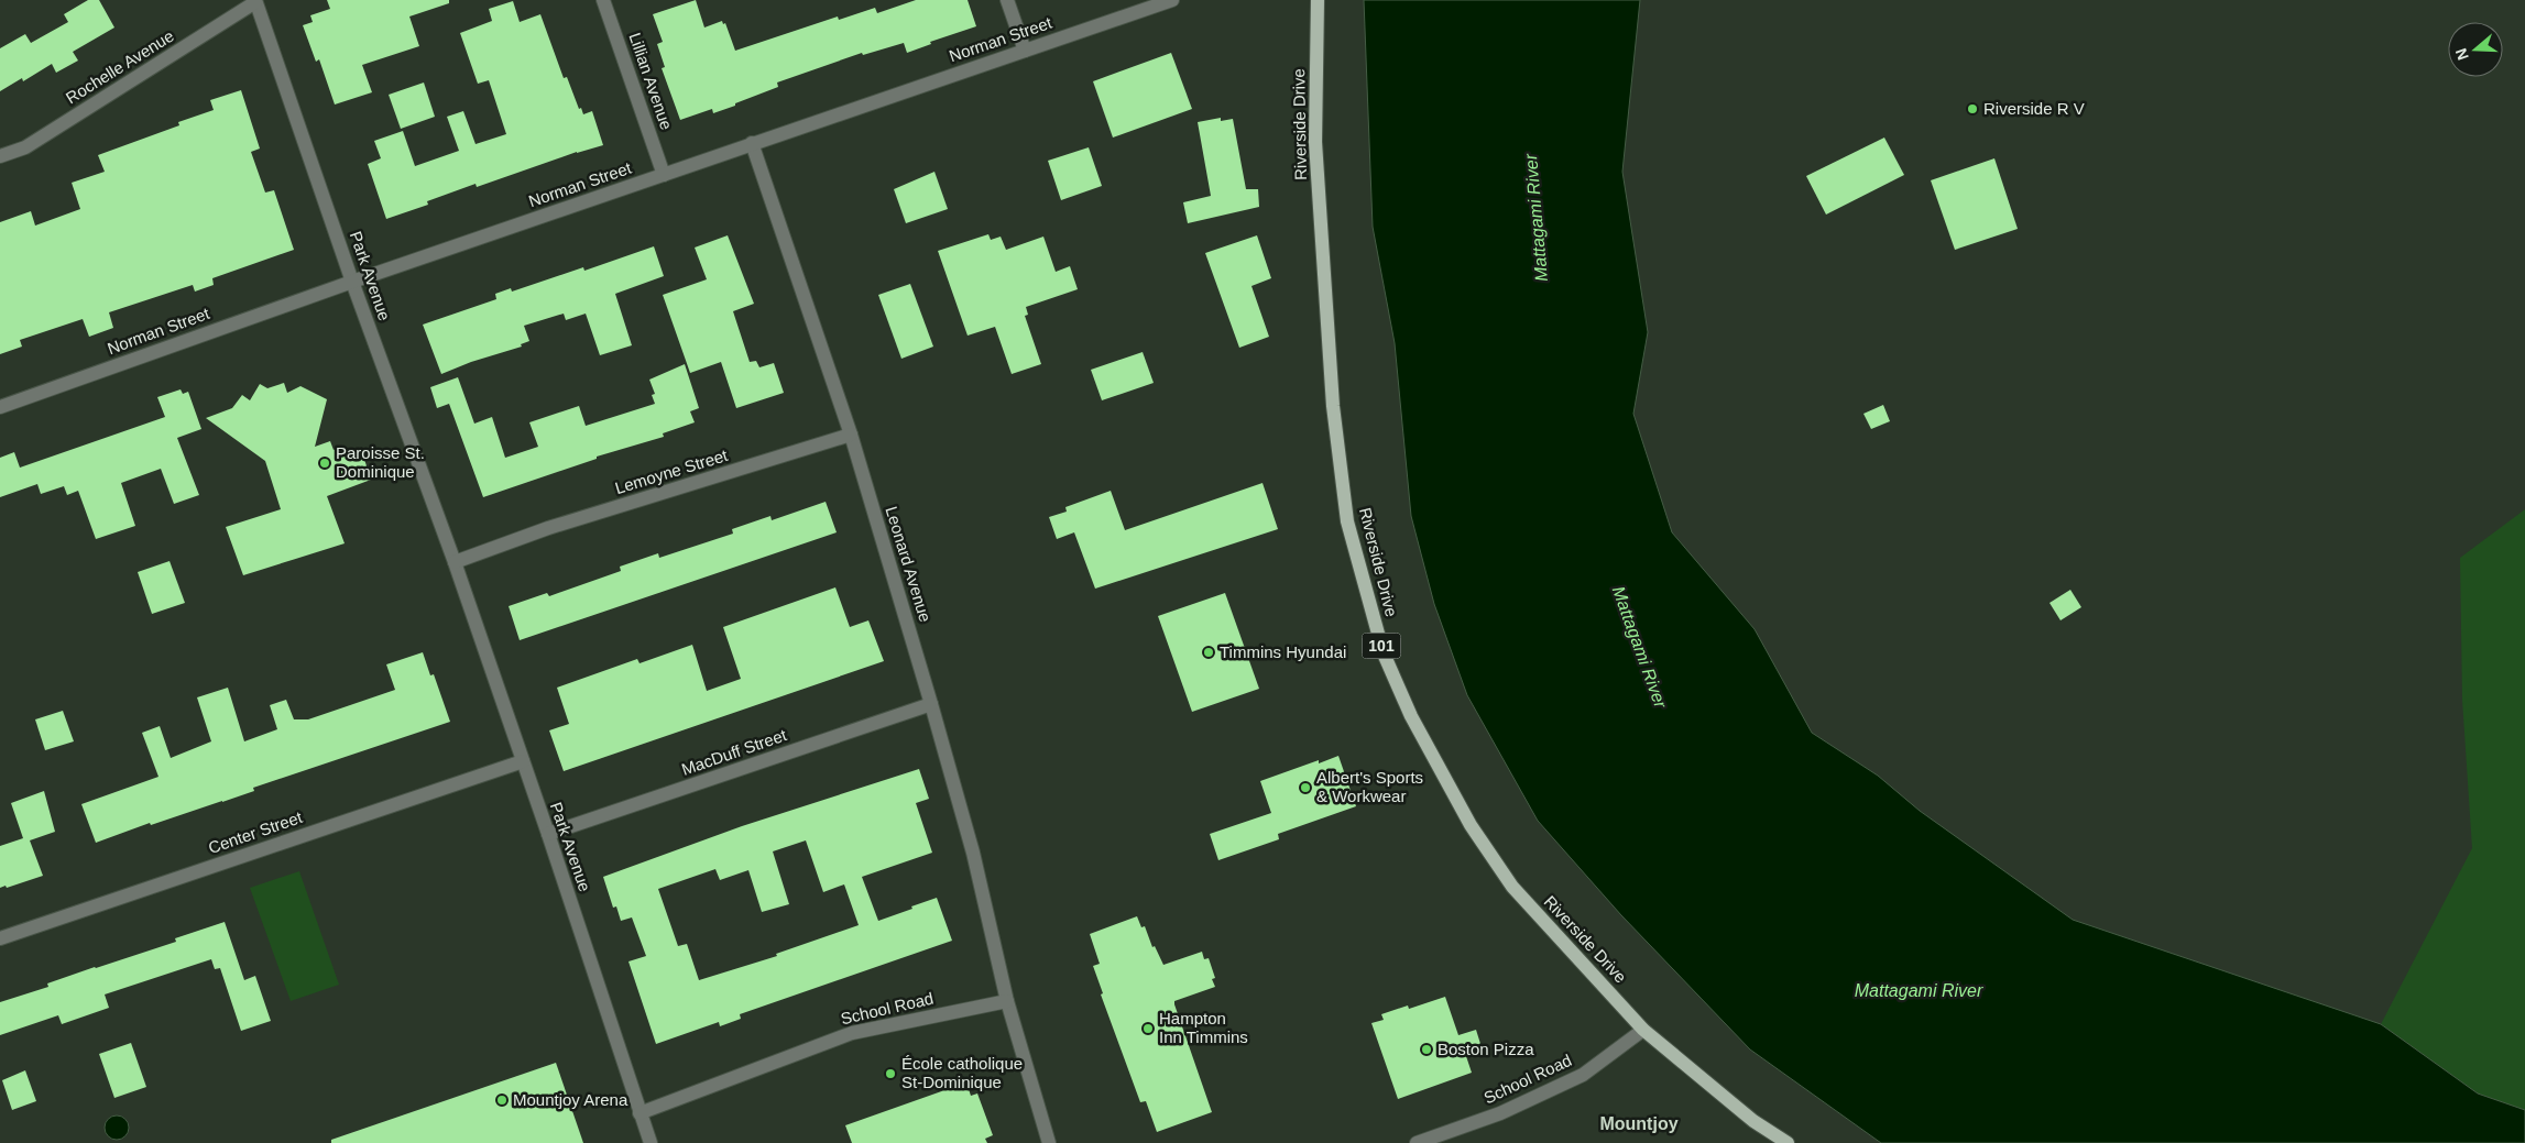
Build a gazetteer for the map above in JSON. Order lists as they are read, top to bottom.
{
  "streets": {
    "main road": ["Riverside Drive", "101"],
    "street": [
      "Norman Street",
      "Rochelle Avenue",
      "Lillian Avenue",
      "Park Avenue",
      "Lemoyne Street",
      "Leonard Avenue",
      "MacDuff Street",
      "Center Street",
      "School Road"
    ]
  },
  "crossings": [
    ["Norman Street", "Lillian Avenue"],
    ["Norman Street", "Park Avenue"],
    ["Norman Street", "Leonard Avenue"],
    ["Rochelle Avenue", "Park Avenue"],
    ["Riverside Drive", "School Road"],
    ["Park Avenue", "Lemoyne Street"],
    ["Park Avenue", "MacDuff Street"],
    ["Park Avenue", "Center Street"],
    ["Park Avenue", "School Road"],
    ["Lemoyne Street", "Leonard Avenue"],
    ["Leonard Avenue", "MacDuff Street"],
    ["Leonard Avenue", "School Road"]
  ],
  "districts": ["Mountjoy"],
  "water": ["Mattagami River"],
  "places": [
    "Riverside R V",
    "Paroisse St. Dominique",
    "Timmins Hyundai",
    "Albert's Sports & Workwear",
    "Hampton Inn Timmins",
    "Boston Pizza",
    "École catholique St-Dominique",
    "Mountjoy Arena"
  ],
  "north": "left"
}
